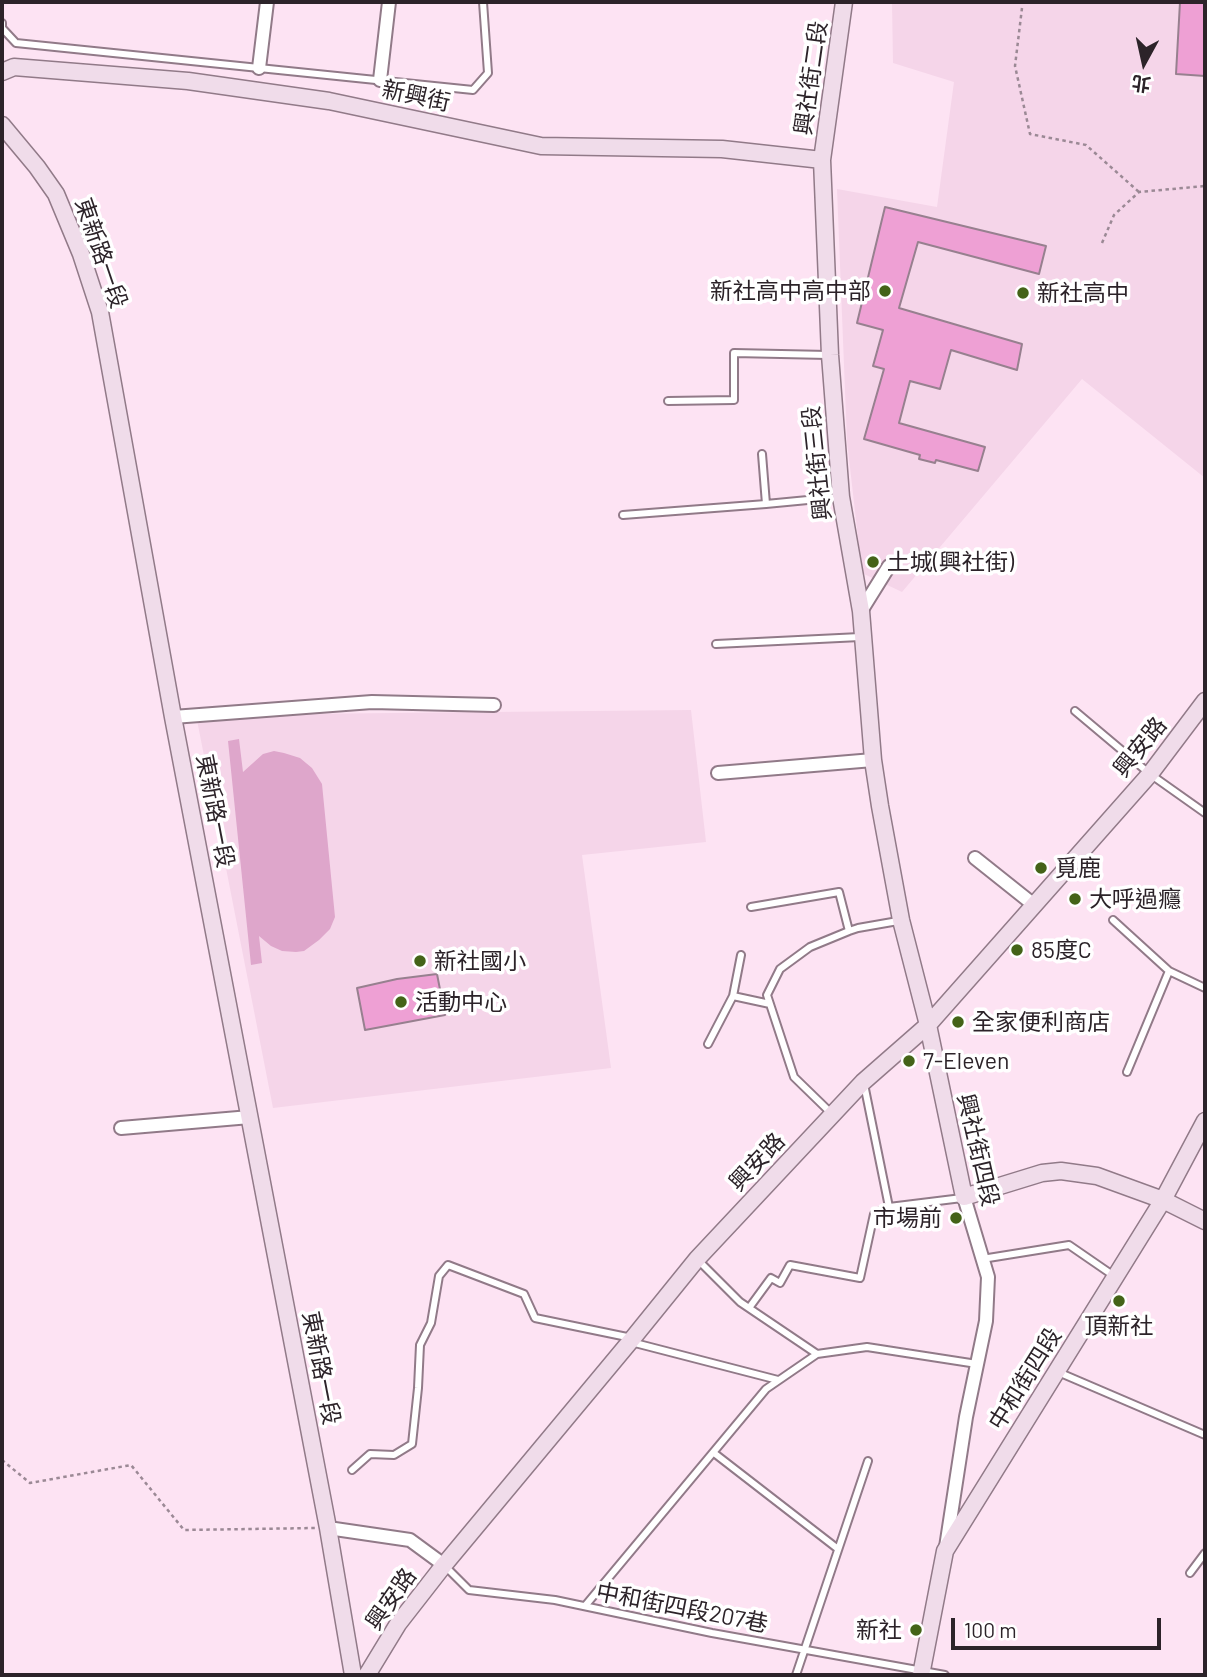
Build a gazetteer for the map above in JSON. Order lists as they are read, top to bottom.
{
  "streets": {
    "street": [
      "興社街二段",
      "新興街",
      "東新路一段",
      "興社街三段",
      "興安路",
      "興社街四段",
      "中和街四段"
    ],
    "lane": ["中和街四段207巷"]
  },
  "crossings": [
    ["興社街二段", "新興街"],
    ["興社街二段", "興社街三段"],
    ["新興街", "興社街三段"],
    ["興社街三段", "興社街四段"],
    ["興安路", "興社街四段"],
    ["興安路", "中和街四段207巷"],
    ["興社街四段", "中和街四段"],
    ["中和街四段", "中和街四段207巷"]
  ],
  "places": [
    "新社高中高中部",
    "新社高中",
    "土城(興社街)",
    "覓鹿",
    "大呼過癮",
    "85度C",
    "新社國小",
    "活動中心",
    "全家便利商店",
    "7-Eleven",
    "市場前",
    "頂新社",
    "新社"
  ],
  "scale_bar": "100 m",
  "north": "bottom"
}
